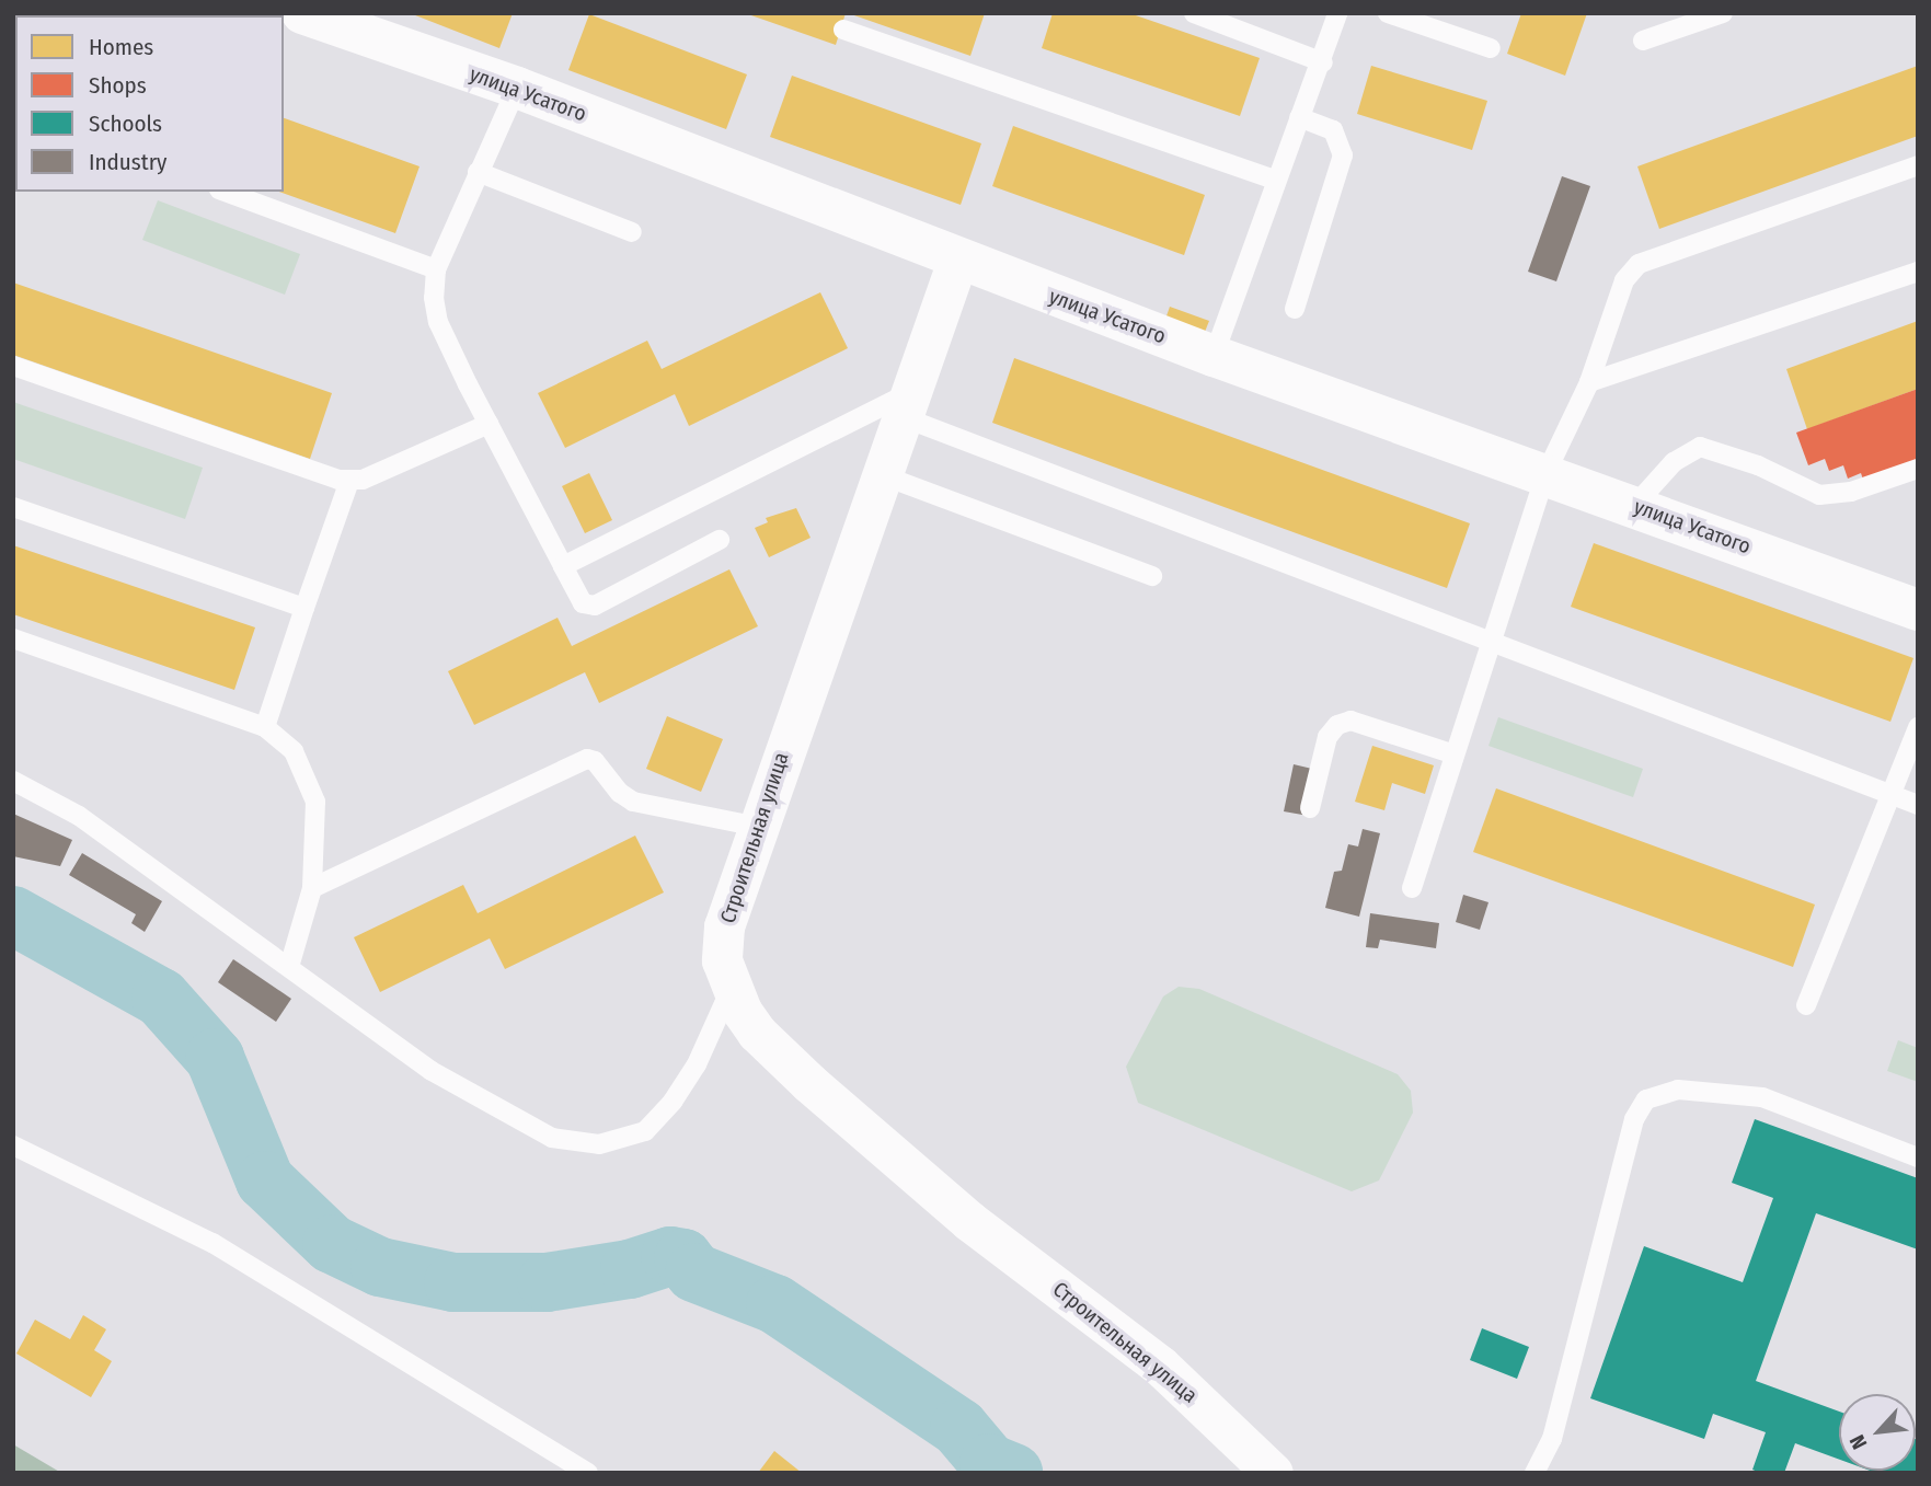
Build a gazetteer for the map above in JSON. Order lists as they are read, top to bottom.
{
  "streets": {
    "street": ["улица Усатого", "Строительная улица"]
  },
  "crossings": [
    ["улица Усатого", "Строительная улица"]
  ],
  "legend": [
    "Homes",
    "Shops",
    "Schools",
    "Industry"
  ],
  "north": "bottom left"
}
